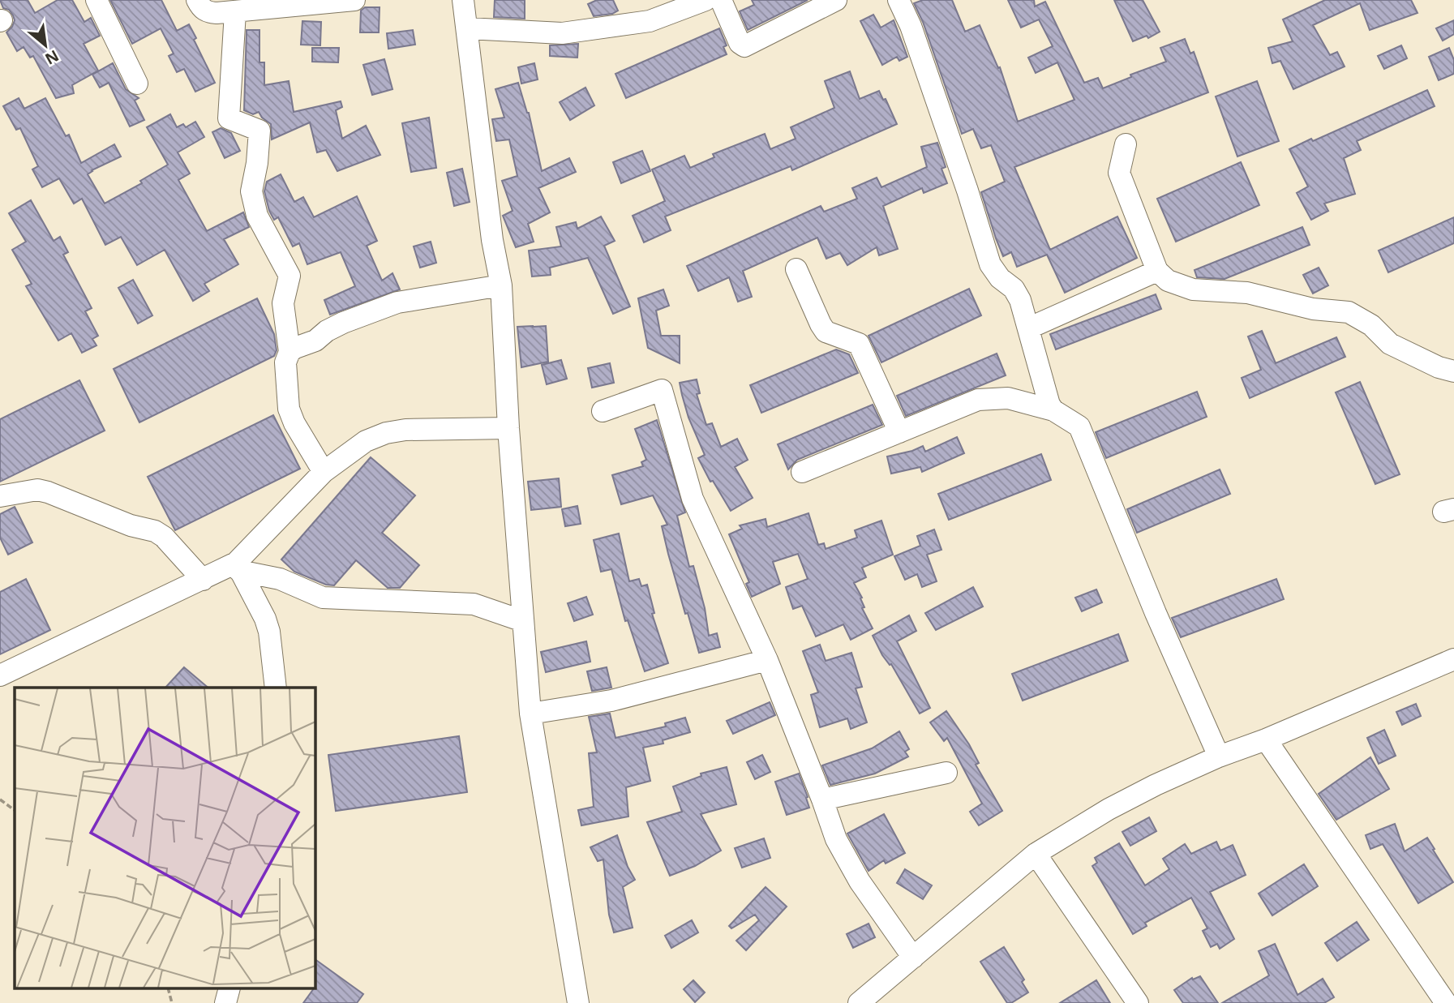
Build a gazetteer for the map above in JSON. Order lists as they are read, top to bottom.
{
  "north": "bottom right"
}
